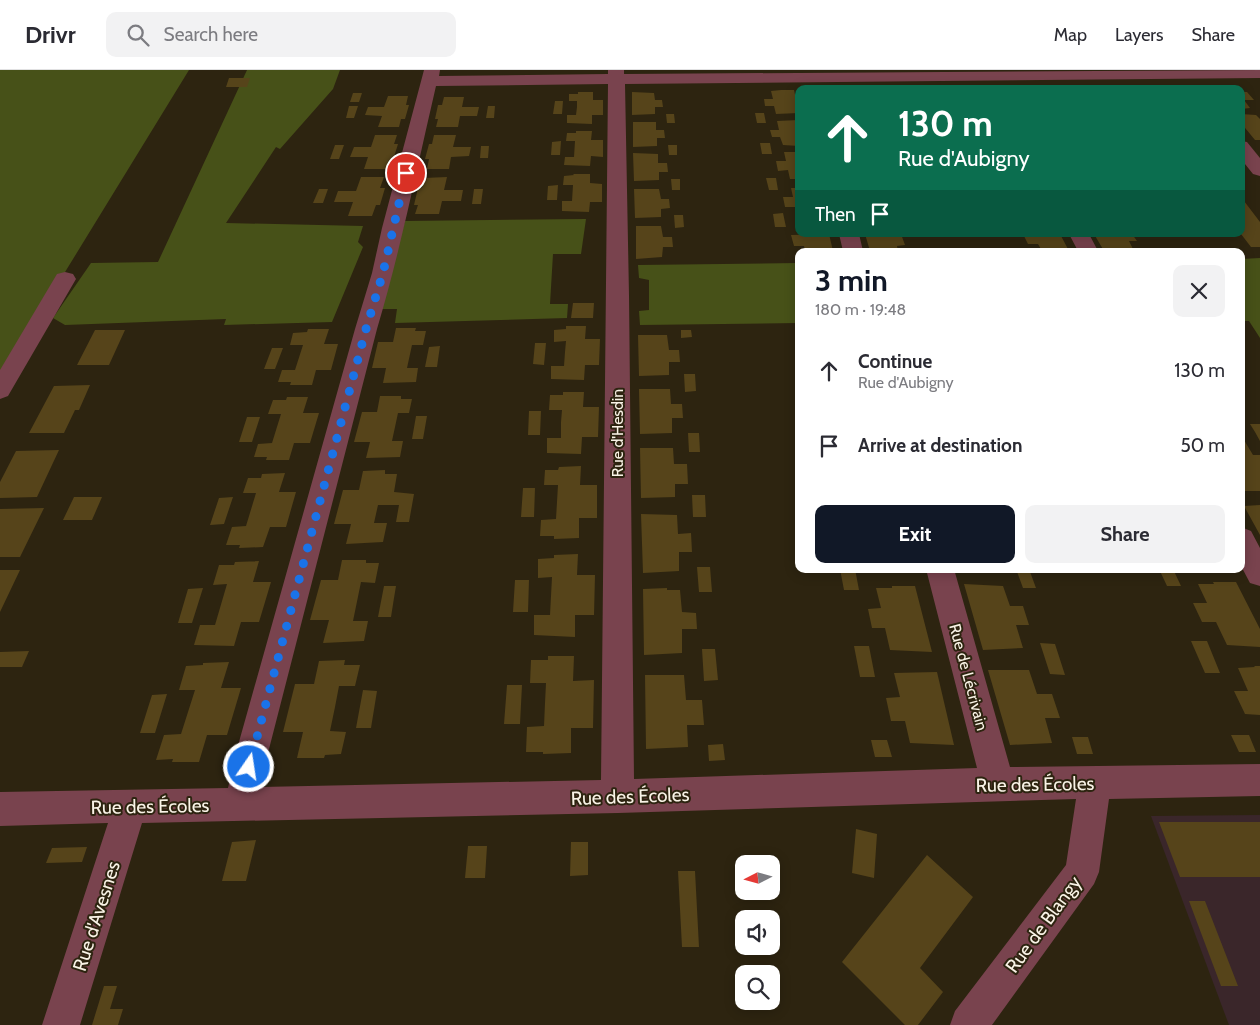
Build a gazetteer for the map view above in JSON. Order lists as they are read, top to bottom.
{
  "streets": {
    "street": [
      "Rue d'Hesdin",
      "Rue de Lécrivain",
      "Rue des Écoles",
      "Rue d'Avesnes",
      "Rue de Blangy"
    ]
  },
  "crossings": [
    ["Rue d'Hesdin", "Rue des Écoles"],
    ["Rue de Lécrivain", "Rue des Écoles"],
    ["Rue des Écoles", "Rue d'Avesnes"],
    ["Rue des Écoles", "Rue de Blangy"]
  ],
  "north": "left",
  "page": {
    "header": "Drivr",
    "search": "Search here",
    "nav": ["Map", "Layers", "Share"],
    "turn": ["130 m", "Rue d'Aubigny"],
    "then": "Then",
    "heading": ["3 min", "180 m · 19:48"],
    "list": [
      {
        "name": "Continue",
        "note": "Rue d'Aubigny",
        "value": "130 m"
      },
      {
        "name": "Arrive at destination",
        "value": "50 m"
      }
    ],
    "buttons": ["Exit", "Share"]
  }
}
